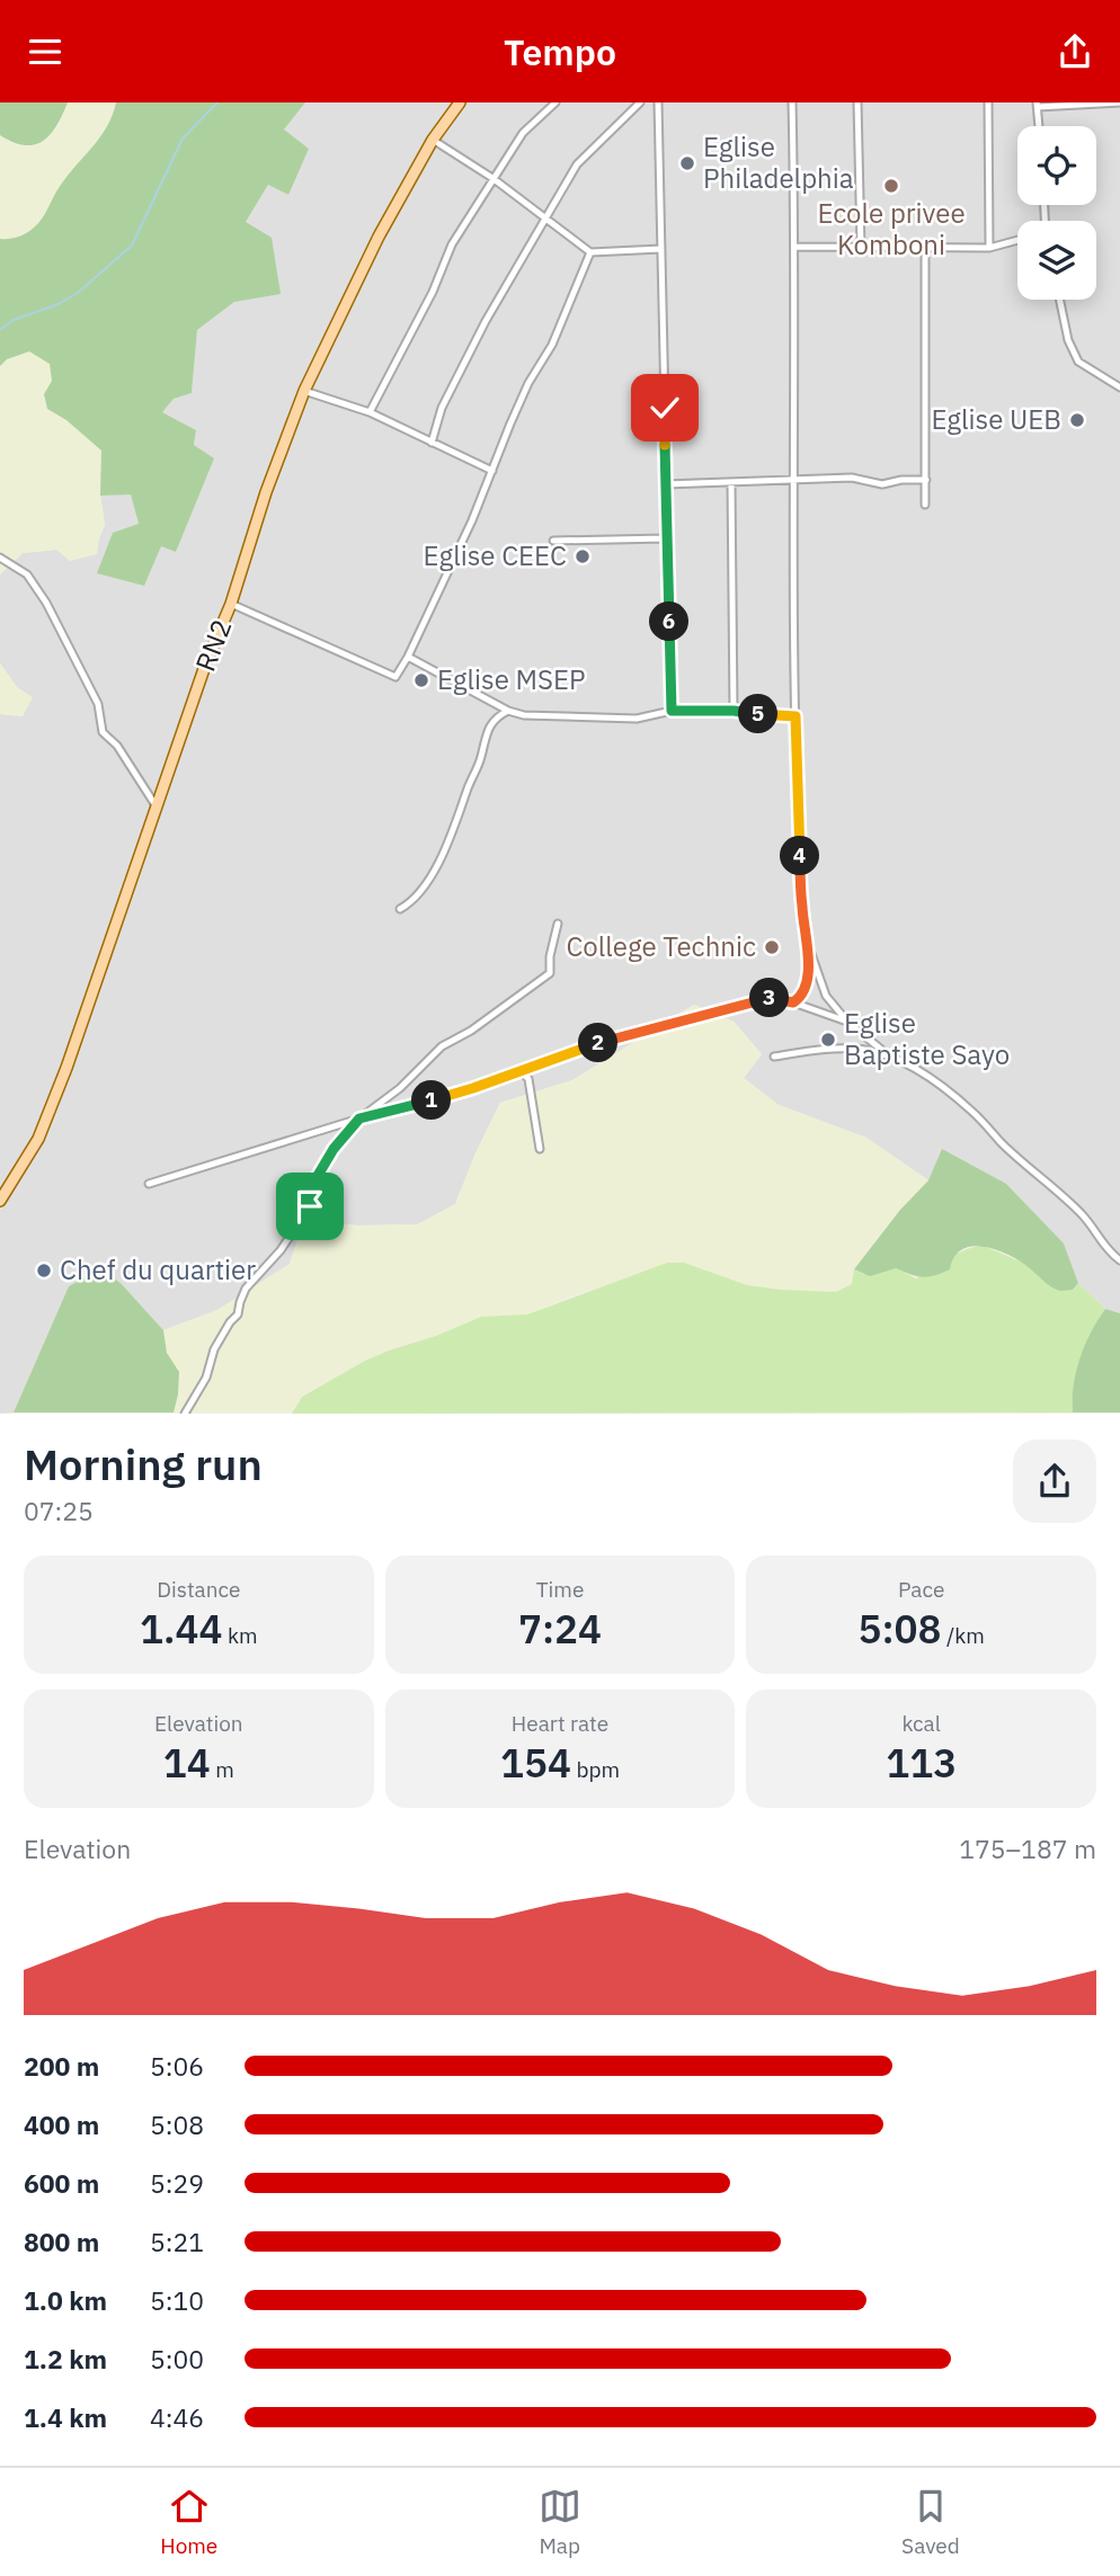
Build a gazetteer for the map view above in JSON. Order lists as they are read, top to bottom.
{
  "streets": {
    "main road": ["RN2"]
  },
  "places": [
    "Eglise Philadelphia",
    "Ecole privee Komboni",
    "Eglise UEB",
    "Eglise CEEC",
    "Eglise MSEP",
    "College Technic",
    "Eglise Baptiste Sayo",
    "Chef du quartier"
  ],
  "page": {
    "header": "Tempo",
    "pins": [
      "6",
      "5",
      "4",
      "3",
      "2",
      "1"
    ],
    "heading": ["Morning run", "07:25"],
    "stats": [
      ["Distance", "1.44 km"],
      ["Time", "7:24"],
      ["Pace", "5:08 /km"],
      ["Elevation", "14 m"],
      ["Heart rate", "154 bpm"],
      ["kcal", "113"]
    ],
    "chart": ["Elevation", "175–187 m"],
    "list": [
      {
        "name": "200 m",
        "note": "5:06"
      },
      {
        "name": "400 m",
        "note": "5:08"
      },
      {
        "name": "600 m",
        "note": "5:29"
      },
      {
        "name": "800 m",
        "note": "5:21"
      },
      {
        "name": "1.0 km",
        "note": "5:10"
      },
      {
        "name": "1.2 km",
        "note": "5:00"
      },
      {
        "name": "1.4 km",
        "note": "4:46"
      }
    ],
    "tabs": ["Home", "Map", "Saved"]
  }
}
